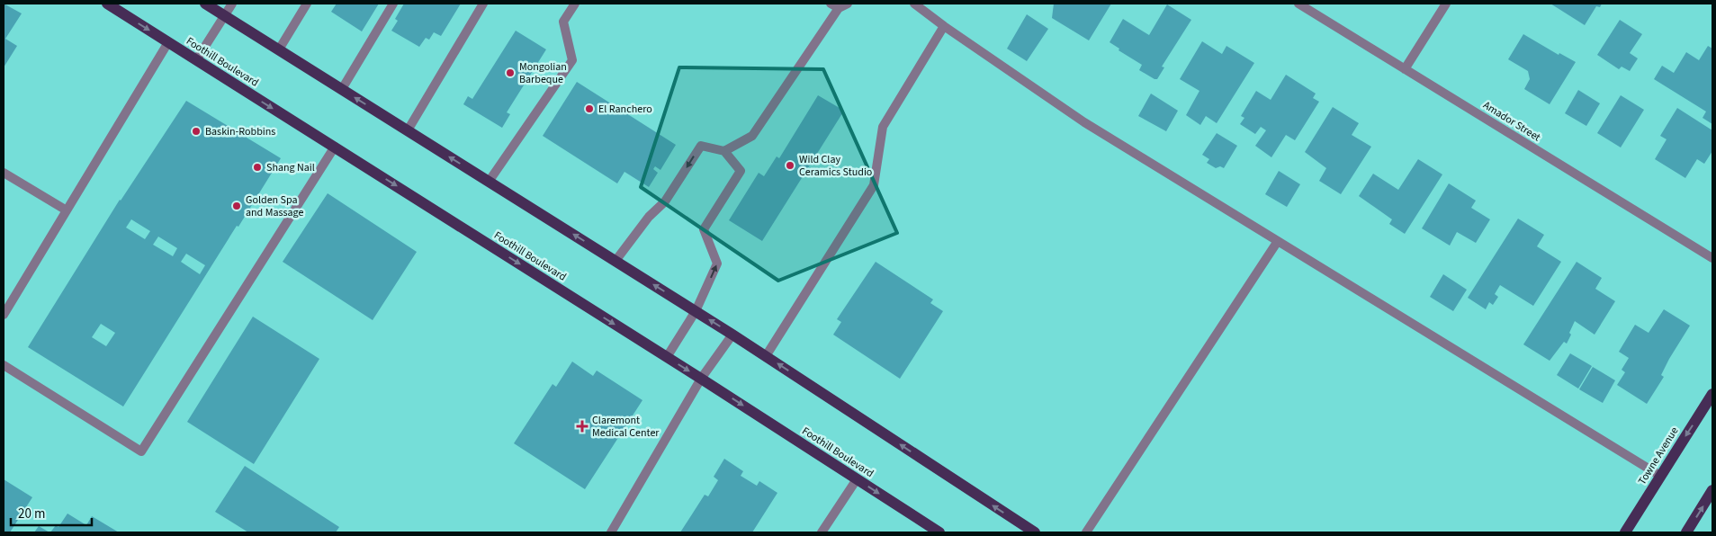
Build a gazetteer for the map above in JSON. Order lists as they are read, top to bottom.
{
  "streets": {
    "main road": ["Foothill Boulevard", "Towne Avenue"],
    "street": ["Amador Street"]
  },
  "one_way": ["Towne Avenue"],
  "places": {
    "other": [
      "Mongolian Barbeque",
      "El Ranchero",
      "Baskin-Robbins",
      "Wild Clay Ceramics Studio",
      "Shang Nail",
      "Golden Spa and Massage"
    ],
    "health": ["Claremont Medical Center"]
  },
  "scale_bar": "20 m"
}
